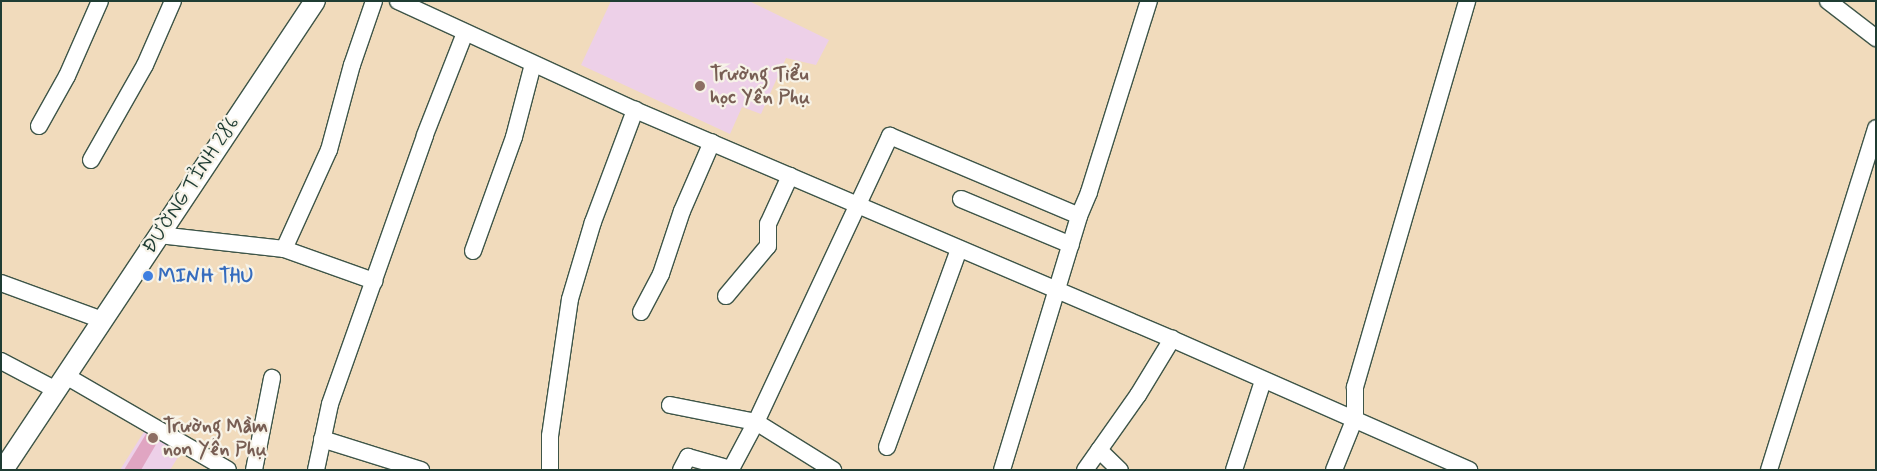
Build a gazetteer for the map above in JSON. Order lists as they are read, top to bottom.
{
  "streets": {
    "main road": ["ĐƯỜNG TỈNH 286"]
  },
  "places": ["Trường Tiểu học Yên Phụ", "MINH THU", "Trường Mầm non Yên Phụ"]
}
